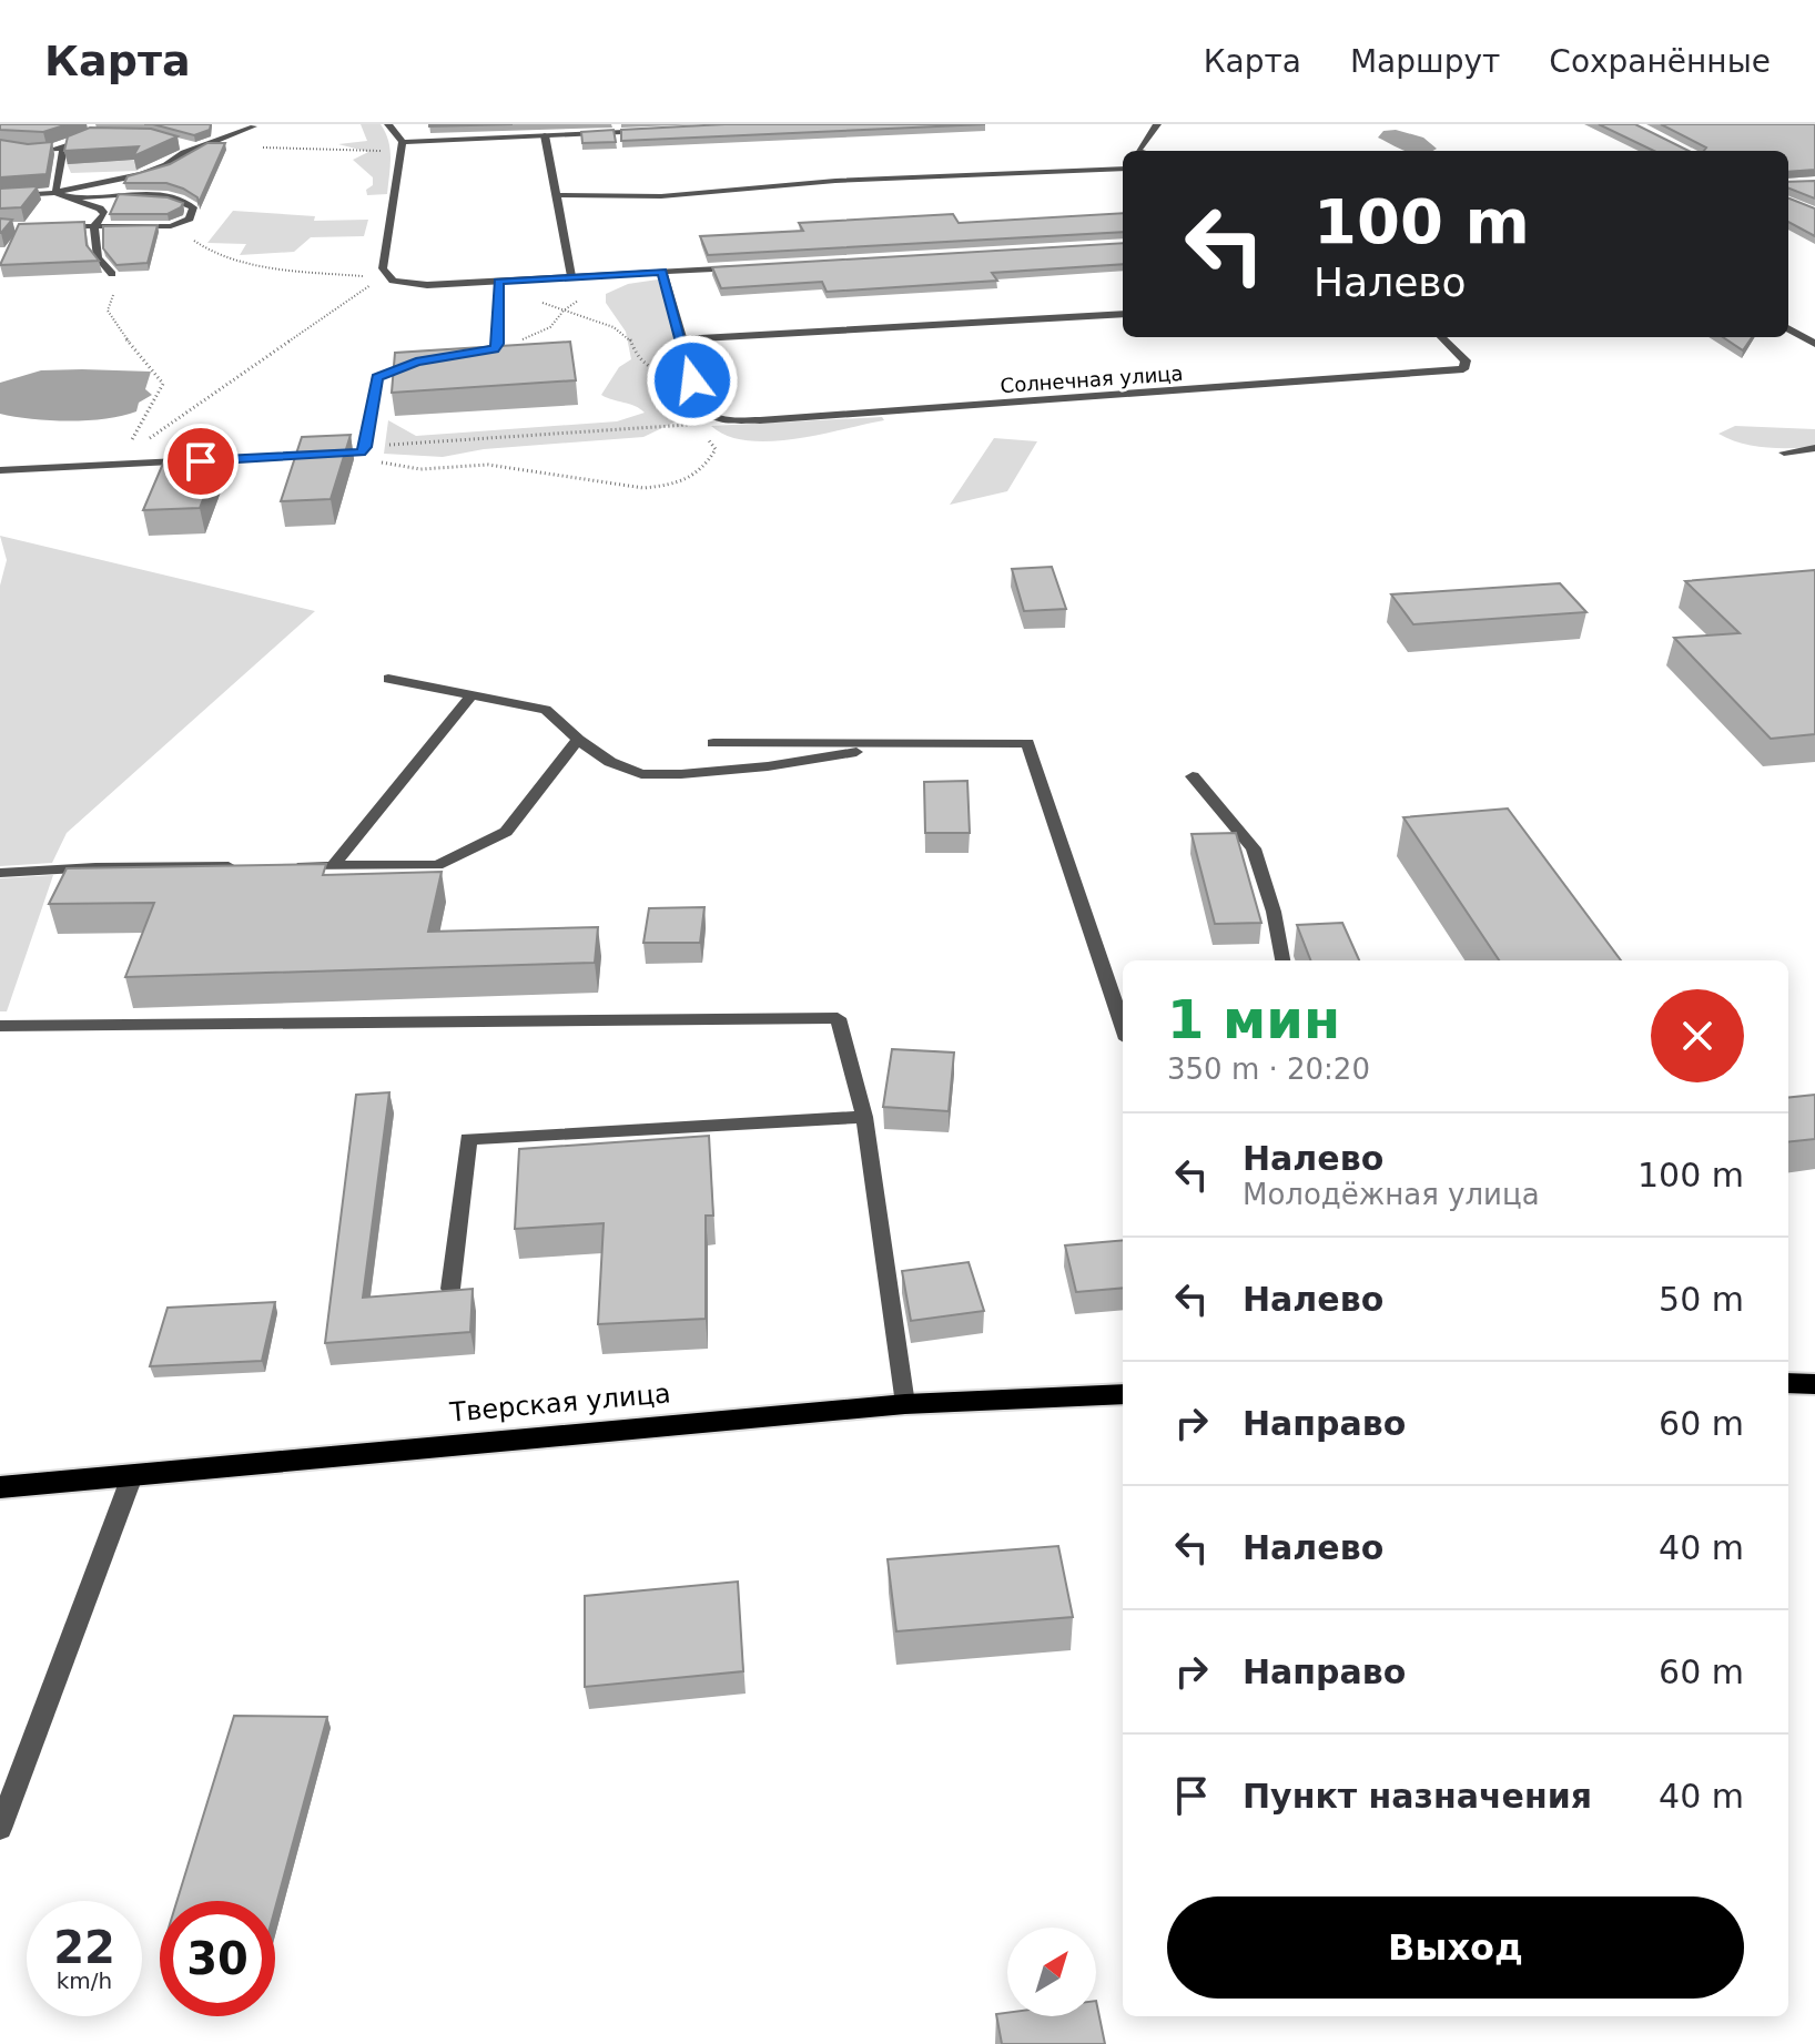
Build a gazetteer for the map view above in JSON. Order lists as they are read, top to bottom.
{
  "streets": {
    "main road": ["Тверская улица"],
    "street": ["Солнечная улица"]
  },
  "north": "top right",
  "page": {
    "header": "Карта",
    "nav": ["Карта", "Маршрут", "Сохранённые"],
    "turn": ["100 m", "Налево"],
    "heading": ["1 мин", "350 m · 20:20"],
    "list": [
      {
        "name": "Налево",
        "note": "Молодёжная улица",
        "value": "100 m"
      },
      {
        "name": "Налево",
        "value": "50 m"
      },
      {
        "name": "Направо",
        "value": "60 m"
      },
      {
        "name": "Налево",
        "value": "40 m"
      },
      {
        "name": "Направо",
        "value": "60 m"
      },
      {
        "name": "Пункт назначения",
        "value": "40 m"
      }
    ],
    "buttons": "Выход",
    "speed": "22 km/h",
    "limit": "30"
  }
}
